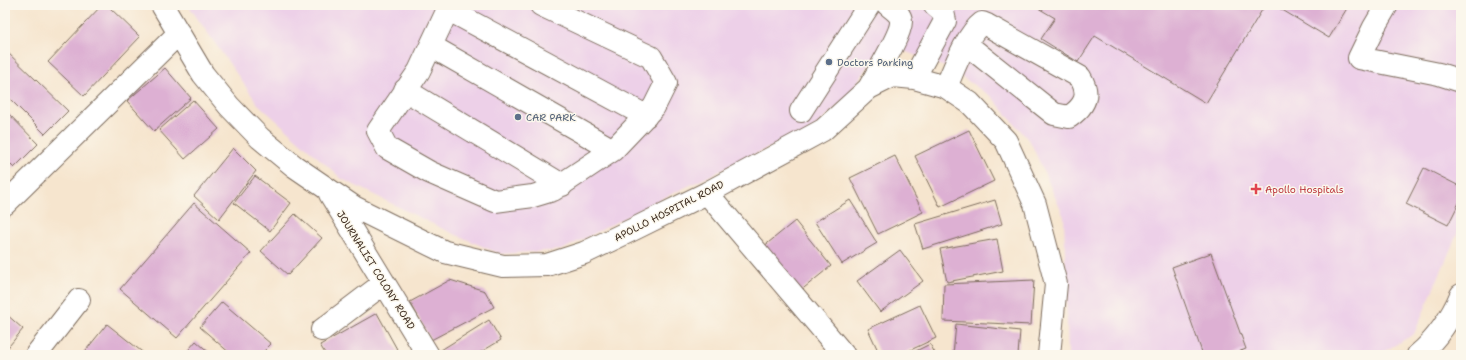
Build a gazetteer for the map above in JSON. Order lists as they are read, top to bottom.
{
  "streets": {
    "street": ["APOLLO HOSPITAL ROAD", "JOURNALIST COLONY ROAD"]
  },
  "crossings": [
    ["APOLLO HOSPITAL ROAD", "JOURNALIST COLONY ROAD"]
  ],
  "places": {
    "other": ["Doctors Parking", "CAR PARK"],
    "health": ["Apollo Hospitals"]
  }
}
